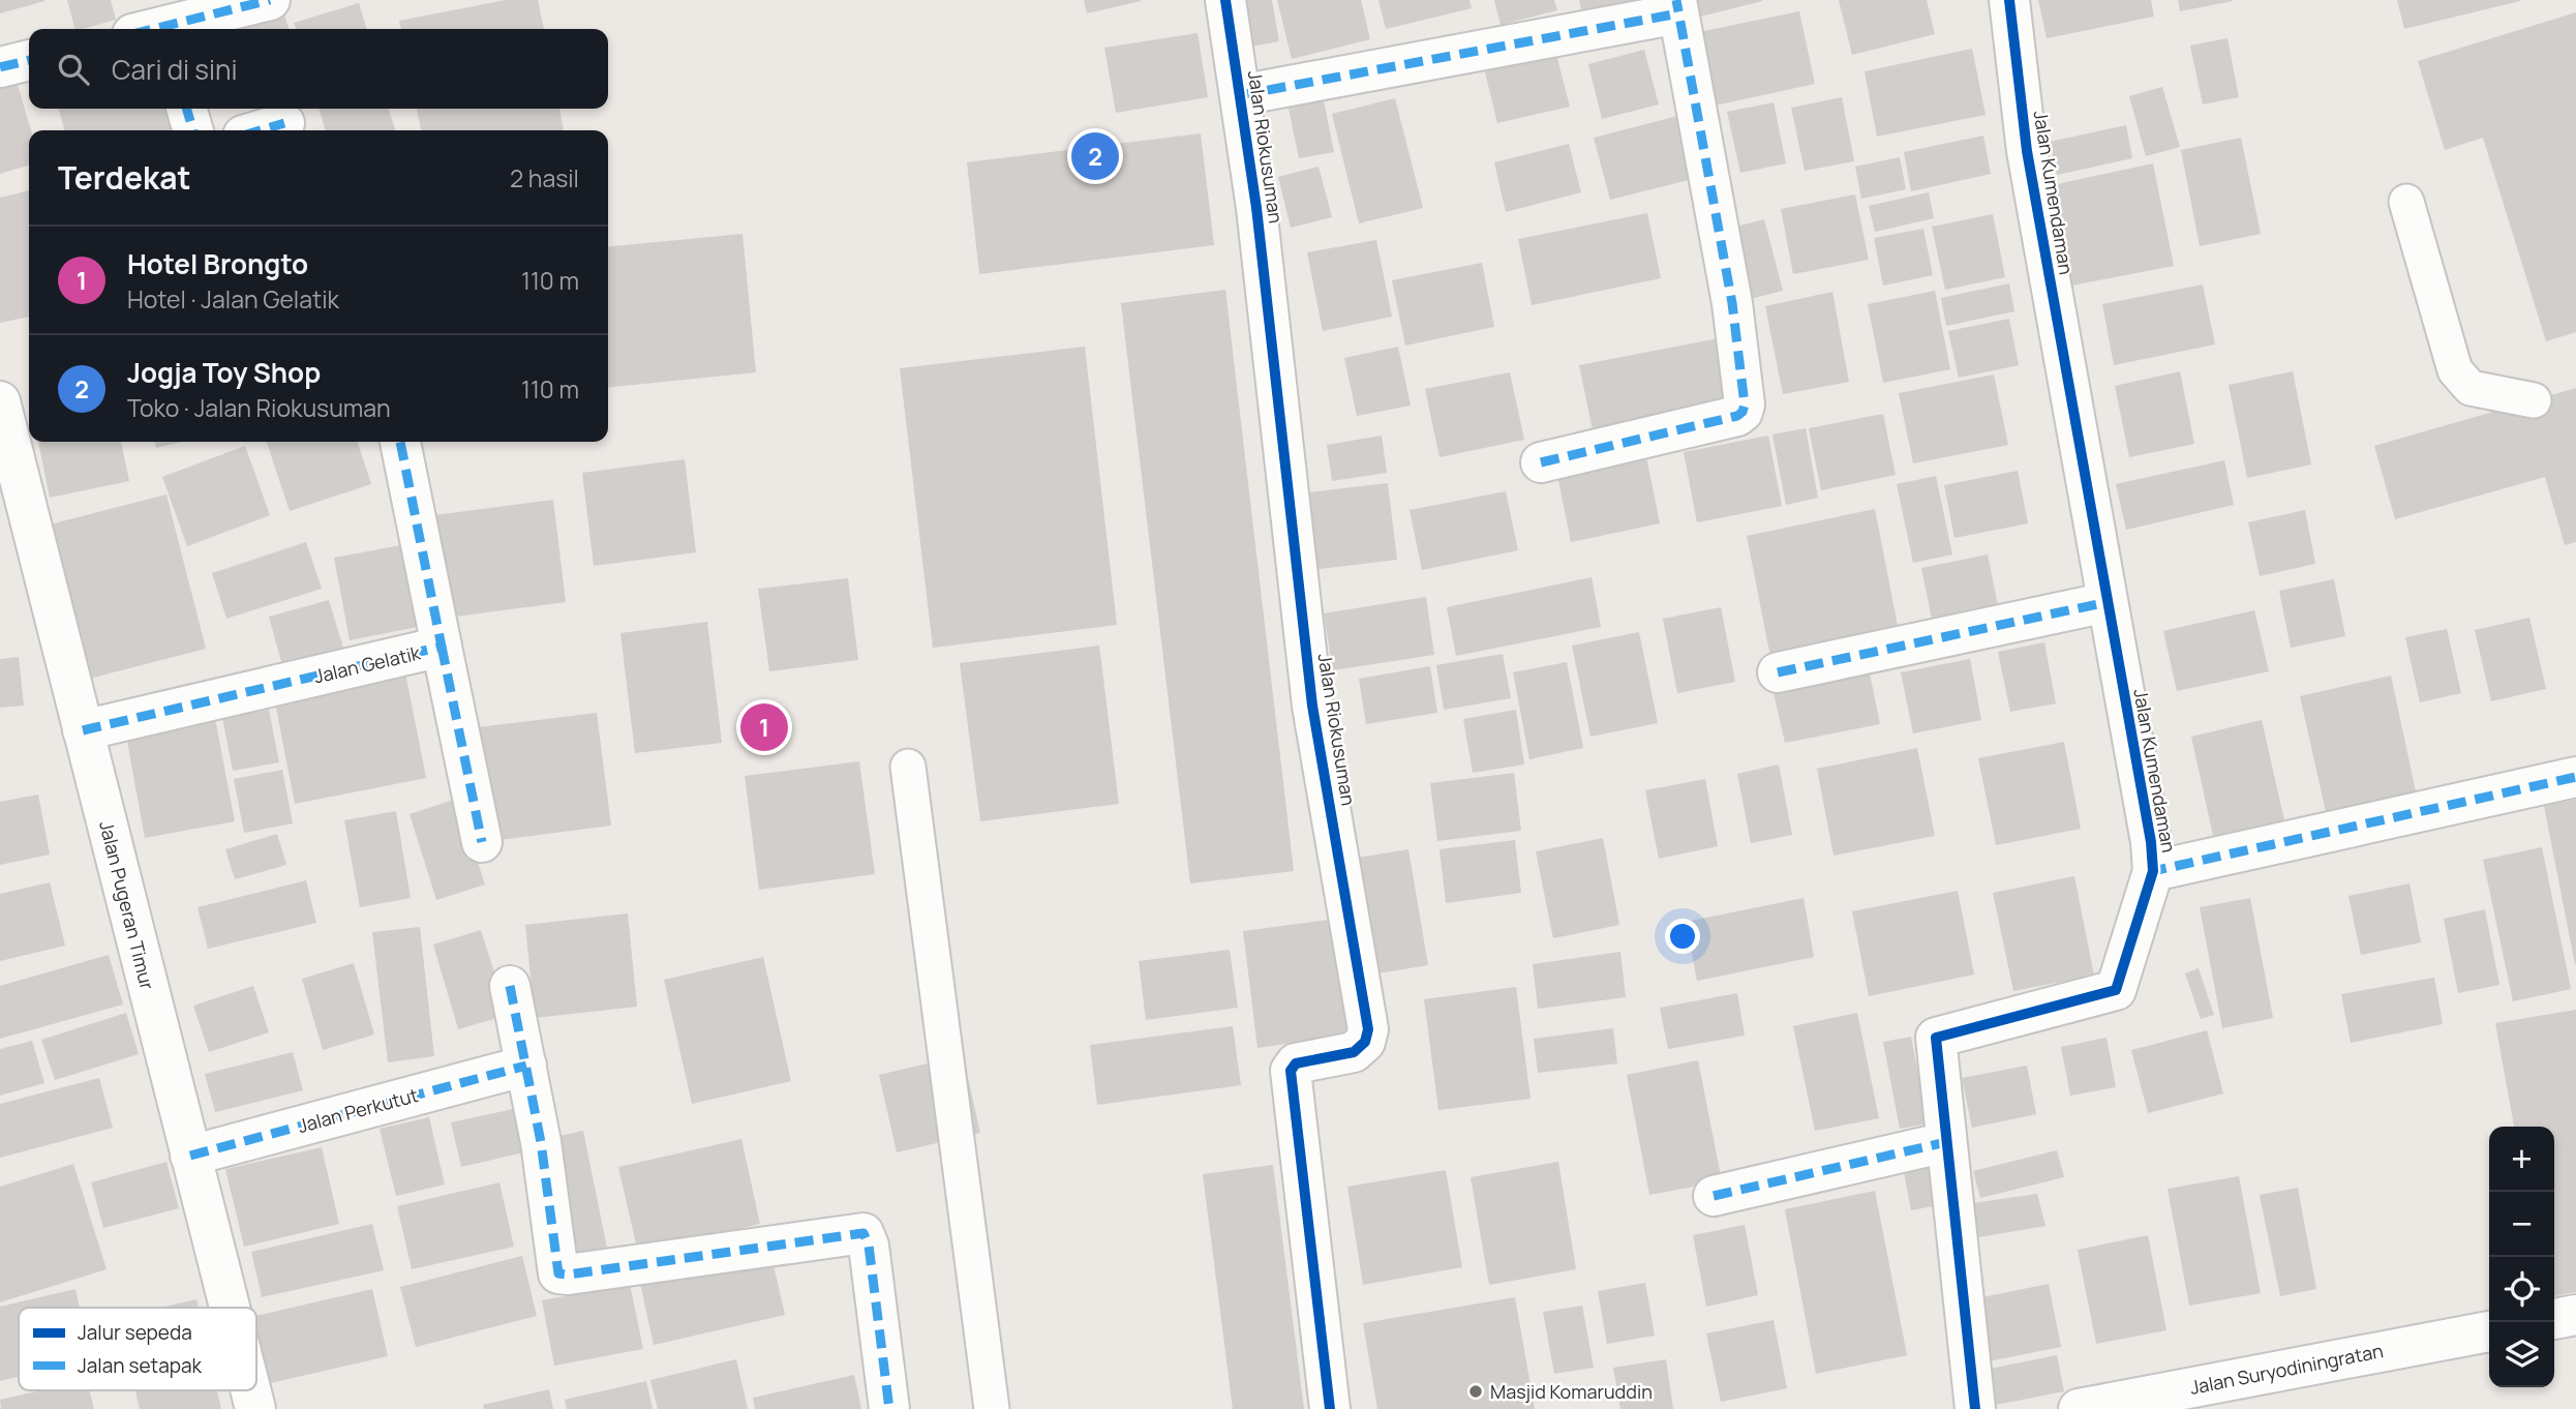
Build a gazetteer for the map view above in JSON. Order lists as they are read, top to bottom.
{
  "streets": {
    "street": [
      "Jalan Riokusuman",
      "Jalan Kumendaman",
      "Jalan Gelatik",
      "Jalan Pugeran Timur",
      "Jalan Perkutut",
      "Jalan Suryodiningratan"
    ]
  },
  "crossings": [
    ["Jalan Gelatik", "Jalan Pugeran Timur"],
    ["Jalan Pugeran Timur", "Jalan Perkutut"]
  ],
  "places": ["Masjid Komaruddin"],
  "legend": ["Jalur sepeda", "Jalan setapak"],
  "page": {
    "search": "Cari di sini",
    "pins": ["2", "1"],
    "heading": ["Terdekat", "2 hasil"],
    "list": [
      {
        "mark": "1",
        "name": "Hotel Brongto",
        "note": "Hotel · Jalan Gelatik",
        "value": "110 m"
      },
      {
        "mark": "2",
        "name": "Jogja Toy Shop",
        "note": "Toko · Jalan Riokusuman",
        "value": "110 m"
      }
    ],
    "map_buttons": ["+", "−"]
  }
}
